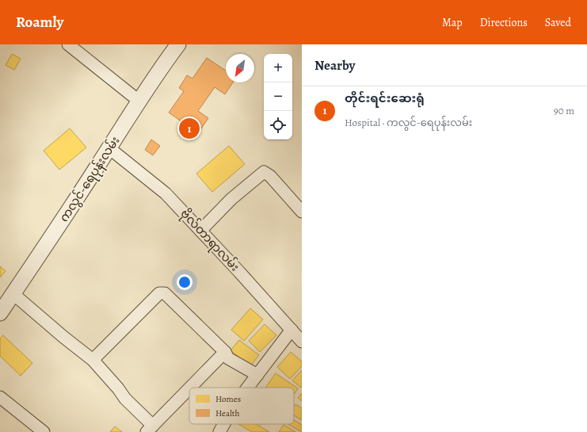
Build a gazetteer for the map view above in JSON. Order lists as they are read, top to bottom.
{
  "streets": {
    "street": ["ကလွင်-ရေပုန်းလမ်း", "ဗိုလ်တာရာလမ်း"]
  },
  "crossings": [
    ["ကလွင်-ရေပုန်းလမ်း", "ဗိုလ်တာရာလမ်း"]
  ],
  "legend": ["Homes", "Health"],
  "north": "bottom left",
  "page": {
    "header": "Roamly",
    "nav": ["Map", "Directions", "Saved"],
    "heading": "Nearby",
    "map_buttons": ["+", "−"],
    "list": [
      {
        "mark": "1",
        "name": "တိုင်းရင်းဆေးရုံ",
        "note": "Hospital · ကလွင်-ရေပုန်းလမ်း",
        "value": "90 m"
      }
    ],
    "pins": "1"
  }
}
